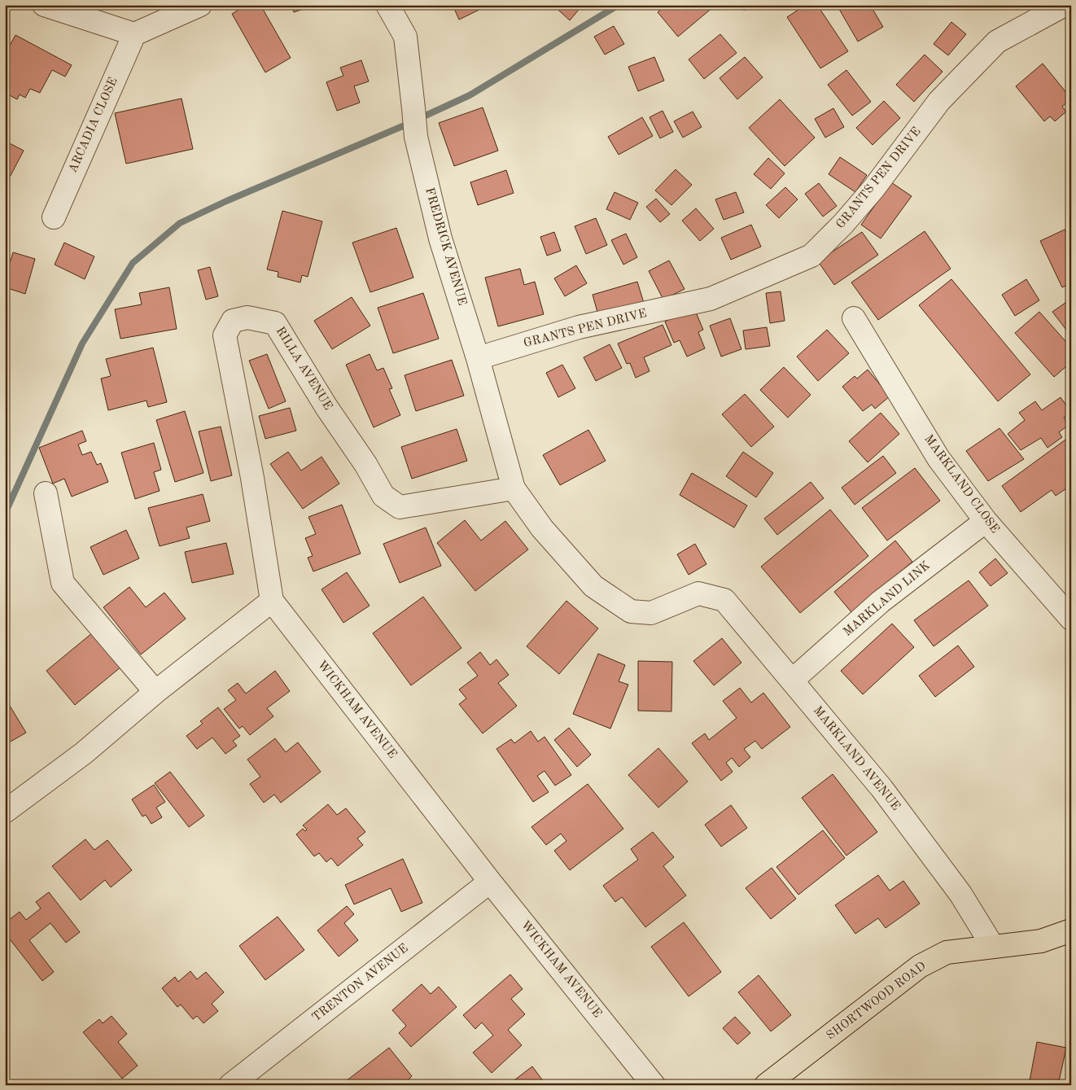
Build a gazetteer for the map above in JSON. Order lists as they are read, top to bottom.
{
  "streets": {
    "main road": ["SHORTWOOD ROAD"],
    "street": [
      "ARCADIA CLOSE",
      "GRANTS PEN DRIVE",
      "FREDRICK AVENUE",
      "RILLA AVENUE",
      "MARKLAND CLOSE",
      "MARKLAND LINK",
      "WICKHAM AVENUE",
      "MARKLAND AVENUE",
      "TRENTON AVENUE"
    ]
  },
  "crossings": [
    ["GRANTS PEN DRIVE", "FREDRICK AVENUE"],
    ["FREDRICK AVENUE", "RILLA AVENUE"],
    ["FREDRICK AVENUE", "MARKLAND AVENUE"],
    ["RILLA AVENUE", "WICKHAM AVENUE"],
    ["RILLA AVENUE", "MARKLAND AVENUE"],
    ["MARKLAND CLOSE", "MARKLAND LINK"],
    ["MARKLAND LINK", "MARKLAND AVENUE"],
    ["WICKHAM AVENUE", "TRENTON AVENUE"],
    ["MARKLAND AVENUE", "SHORTWOOD ROAD"]
  ]
}
